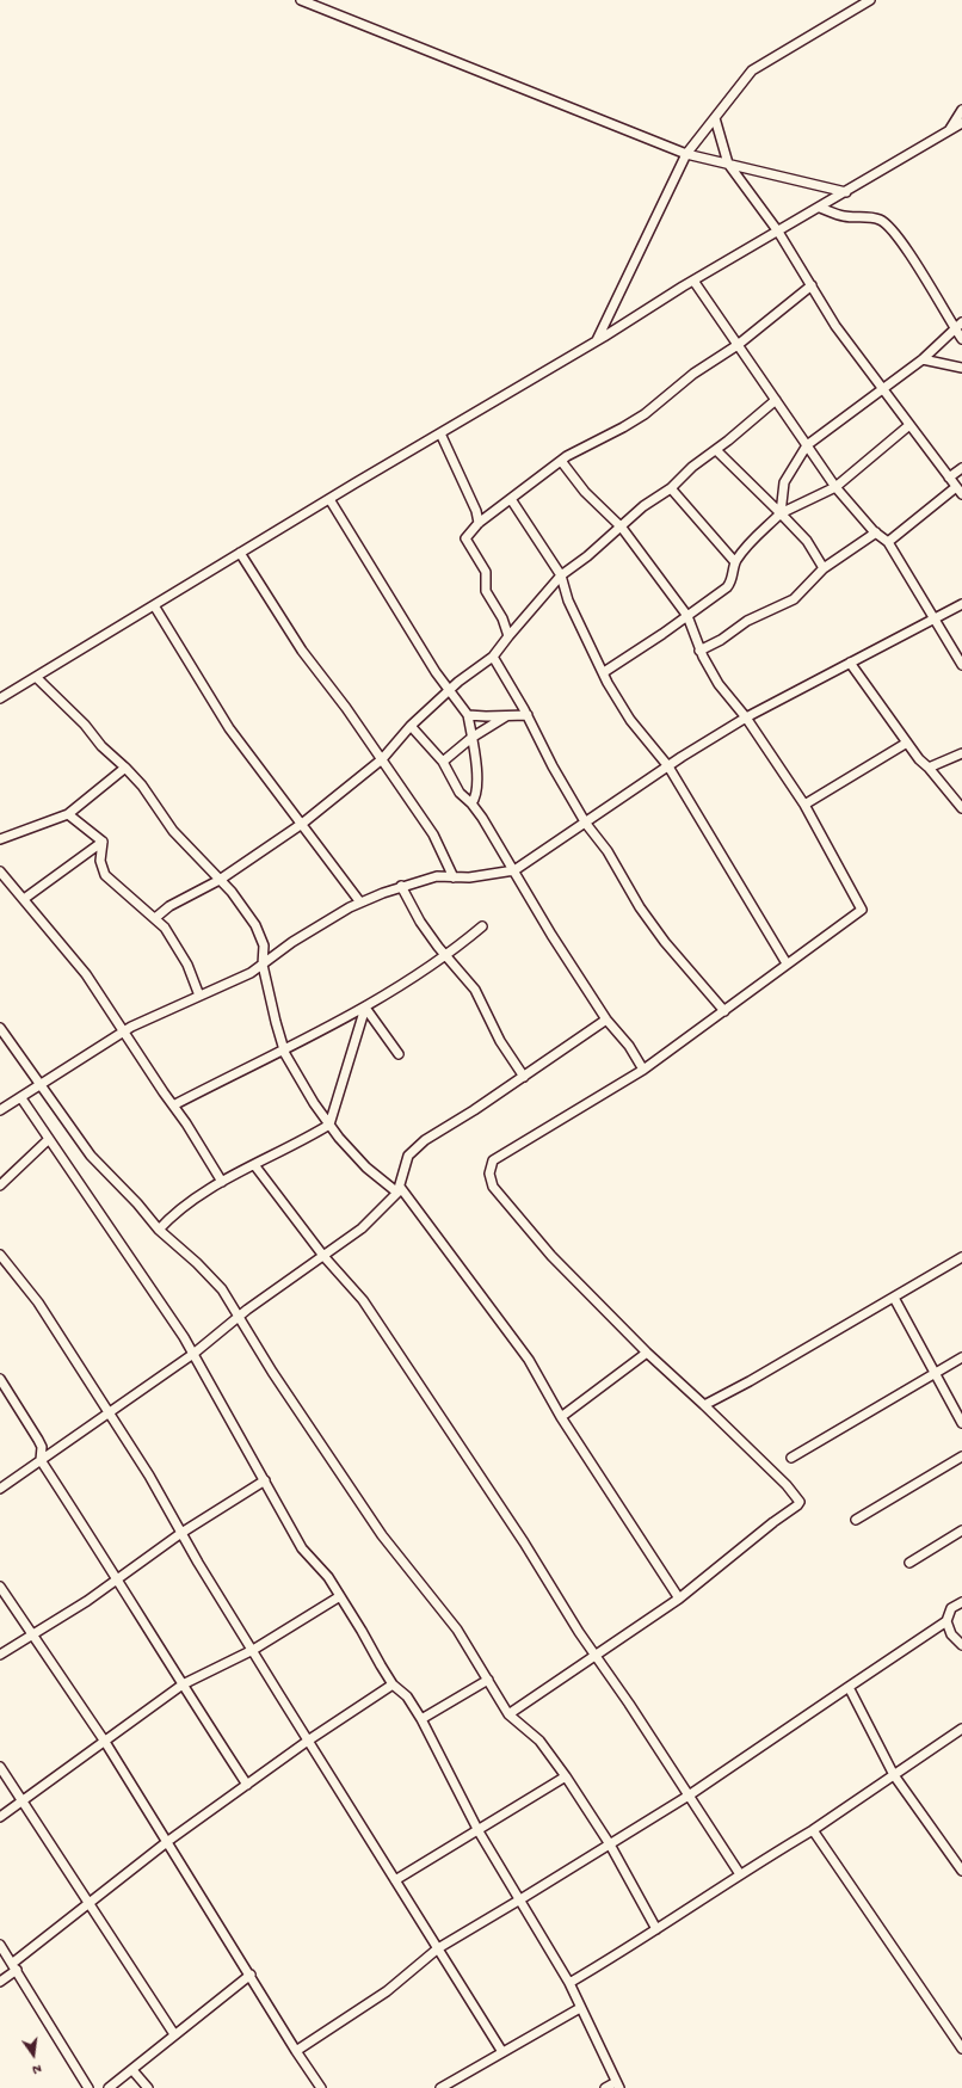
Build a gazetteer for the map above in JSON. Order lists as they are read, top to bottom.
{
  "north": "bottom"
}
